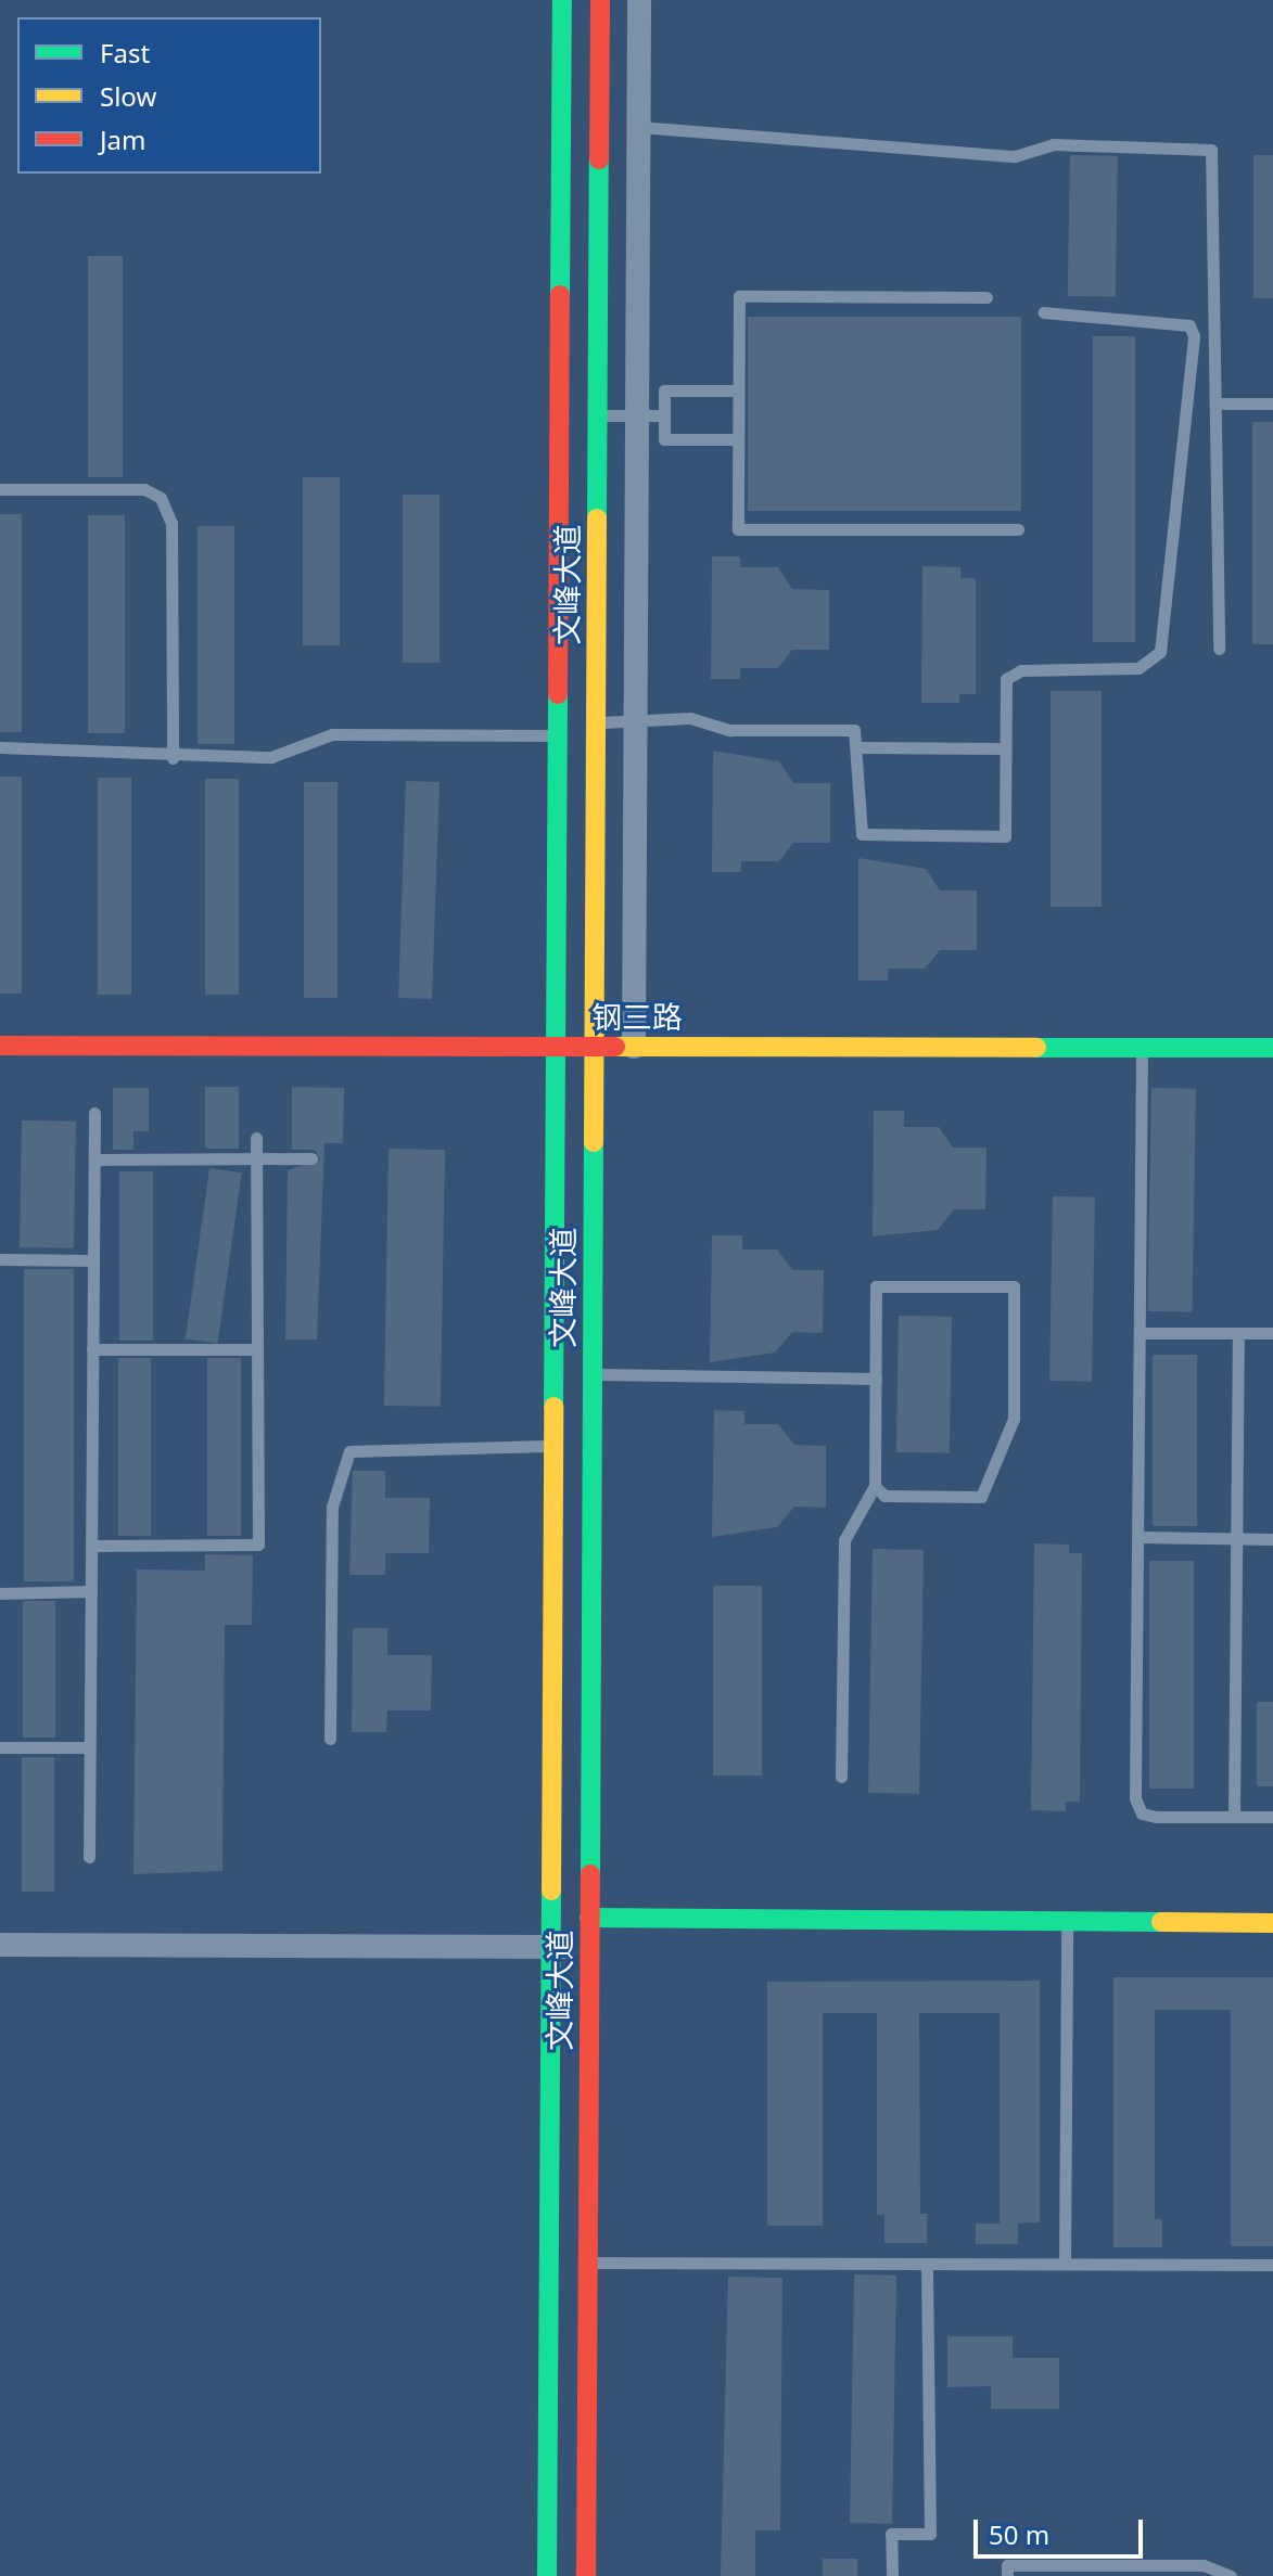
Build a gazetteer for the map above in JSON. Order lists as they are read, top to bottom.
{
  "streets": {
    "main road": ["文峰大道", "钢三路"]
  },
  "crossings": [
    ["文峰大道", "钢三路"]
  ],
  "legend": ["Fast", "Slow", "Jam"],
  "scale_bar": "50 m"
}
